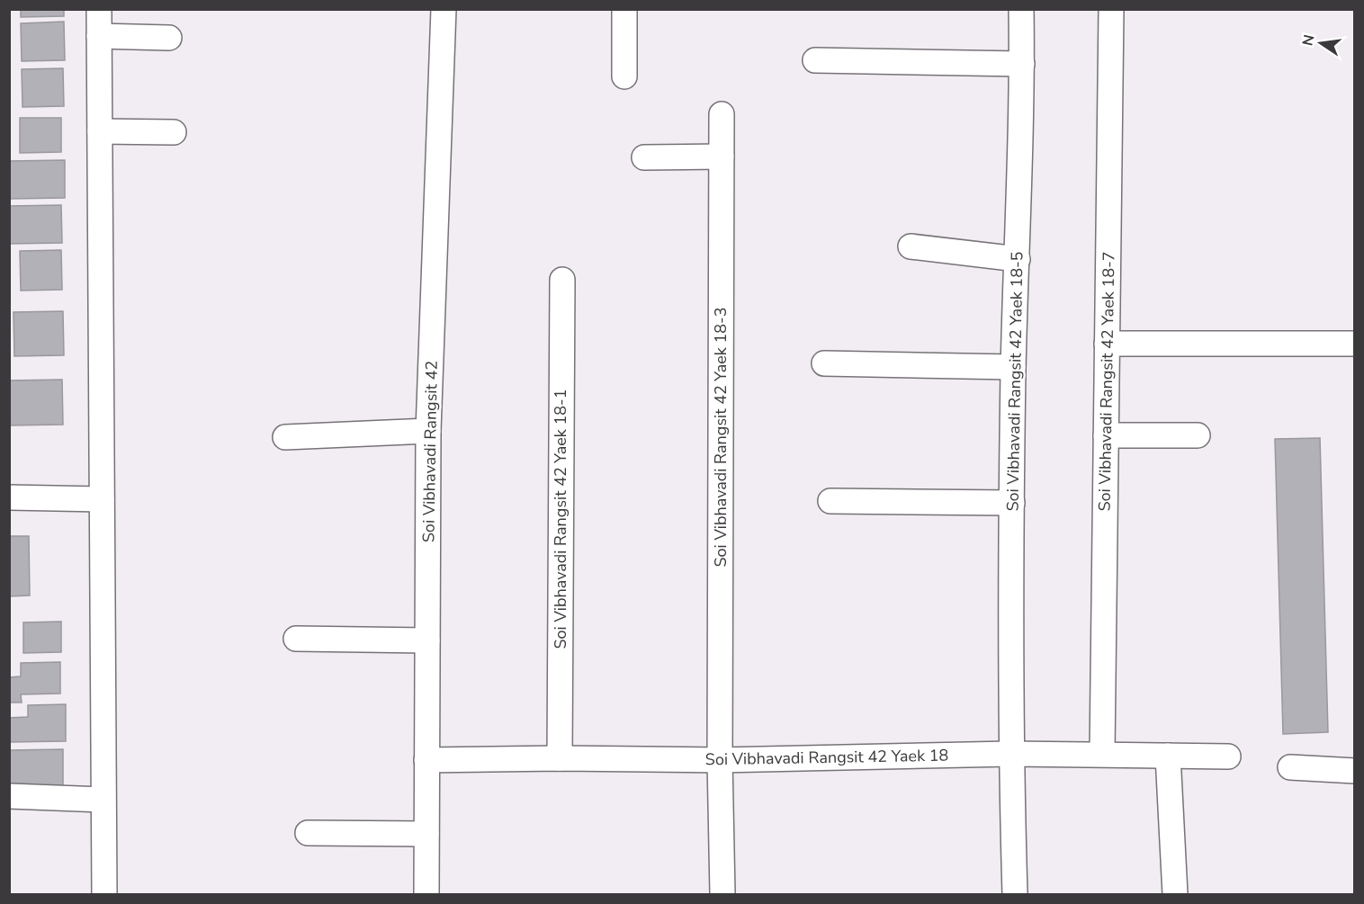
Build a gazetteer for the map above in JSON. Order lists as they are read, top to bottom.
{
  "streets": {
    "street": [
      "Soi Vibhavadi Rangsit 42 Yaek 18-5",
      "Soi Vibhavadi Rangsit 42 Yaek 18-7",
      "Soi Vibhavadi Rangsit 42 Yaek 18-3",
      "Soi Vibhavadi Rangsit 42",
      "Soi Vibhavadi Rangsit 42 Yaek 18-1",
      "Soi Vibhavadi Rangsit 42 Yaek 18"
    ]
  },
  "crossings": [
    ["Soi Vibhavadi Rangsit 42 Yaek 18-5", "Soi Vibhavadi Rangsit 42 Yaek 18"],
    ["Soi Vibhavadi Rangsit 42 Yaek 18-7", "Soi Vibhavadi Rangsit 42 Yaek 18"],
    ["Soi Vibhavadi Rangsit 42 Yaek 18-3", "Soi Vibhavadi Rangsit 42 Yaek 18"],
    ["Soi Vibhavadi Rangsit 42", "Soi Vibhavadi Rangsit 42 Yaek 18"],
    ["Soi Vibhavadi Rangsit 42 Yaek 18-1", "Soi Vibhavadi Rangsit 42 Yaek 18"]
  ],
  "north": "left"
}
